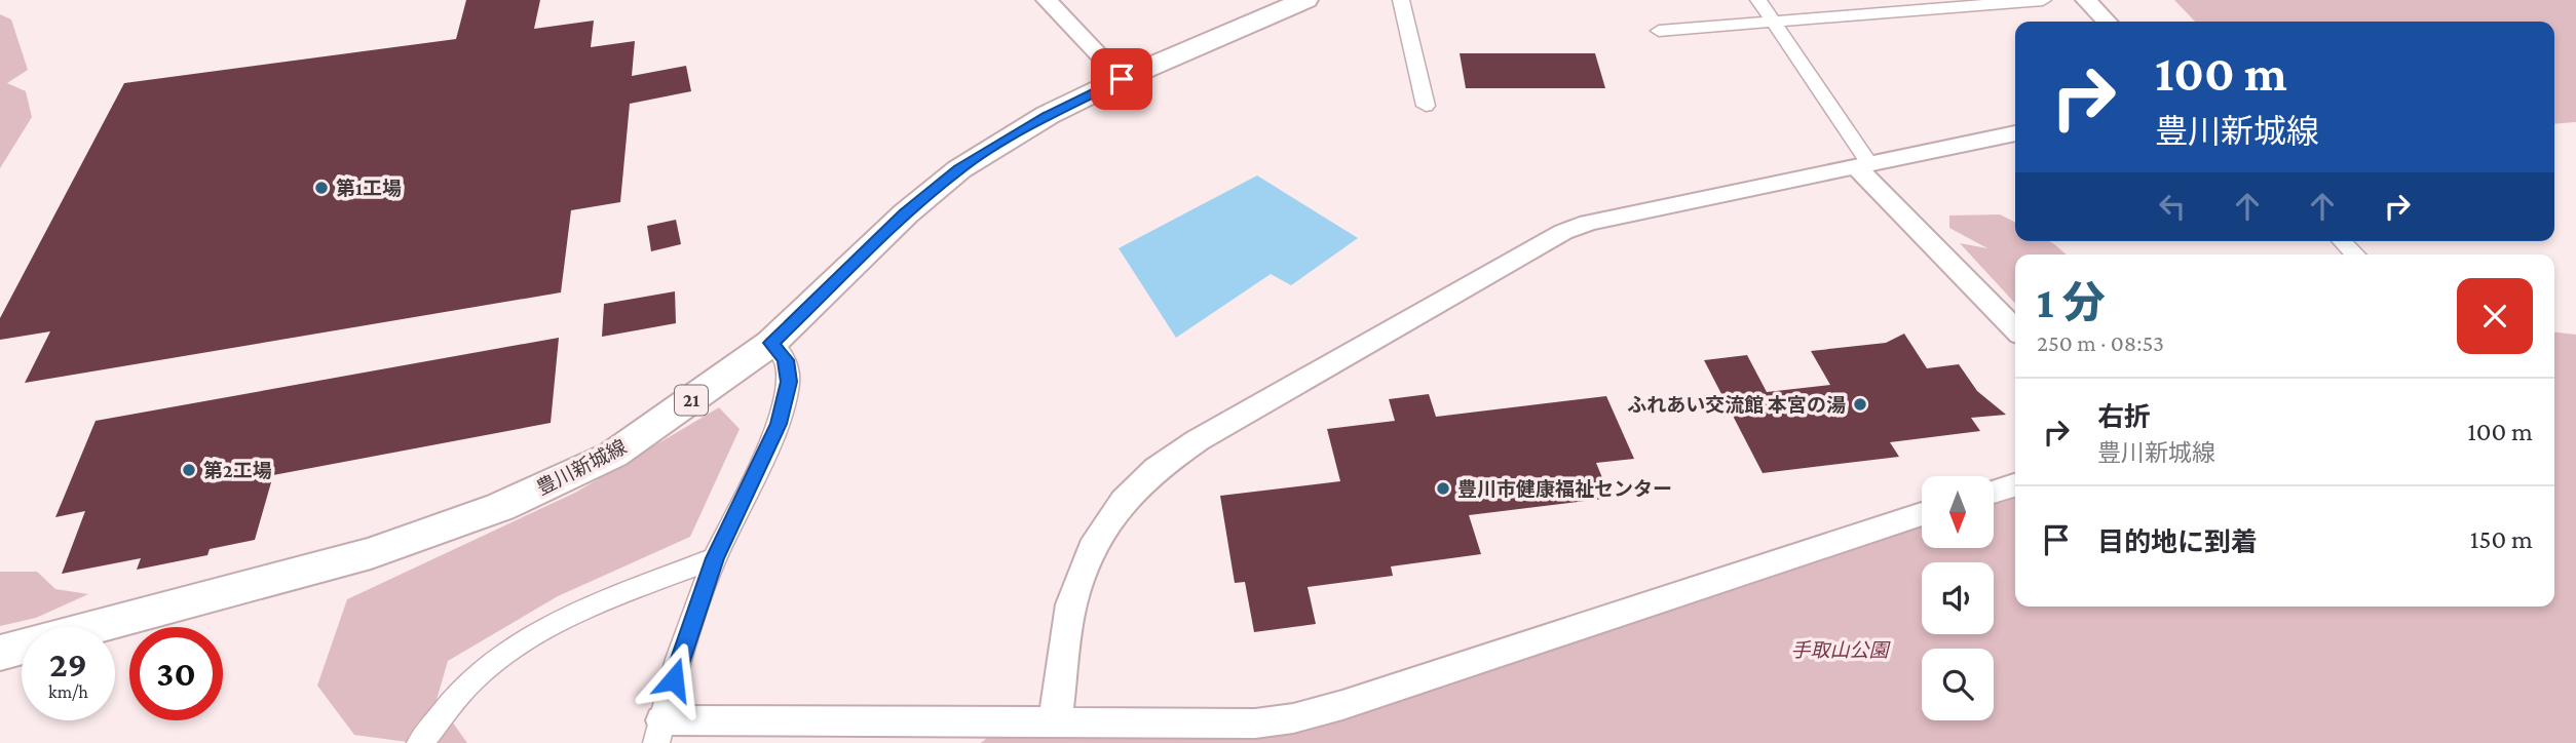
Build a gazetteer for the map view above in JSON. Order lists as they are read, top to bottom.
{
  "streets": {
    "main road": ["21", "豊川新城線"]
  },
  "parks": ["手取山公園"],
  "places": [
    "第1工場",
    "ふれあい交流館 本宮の湯",
    "第2工場",
    "豊川市健康福祉センター"
  ],
  "north": "bottom",
  "page": {
    "turn": ["100 m", "豊川新城線"],
    "heading": ["1 分", "250 m · 08:53"],
    "list": [
      {
        "name": "右折",
        "note": "豊川新城線",
        "value": "100 m"
      },
      {
        "name": "目的地に到着",
        "value": "150 m"
      }
    ],
    "speed": "29 km/h",
    "limit": "30"
  }
}
